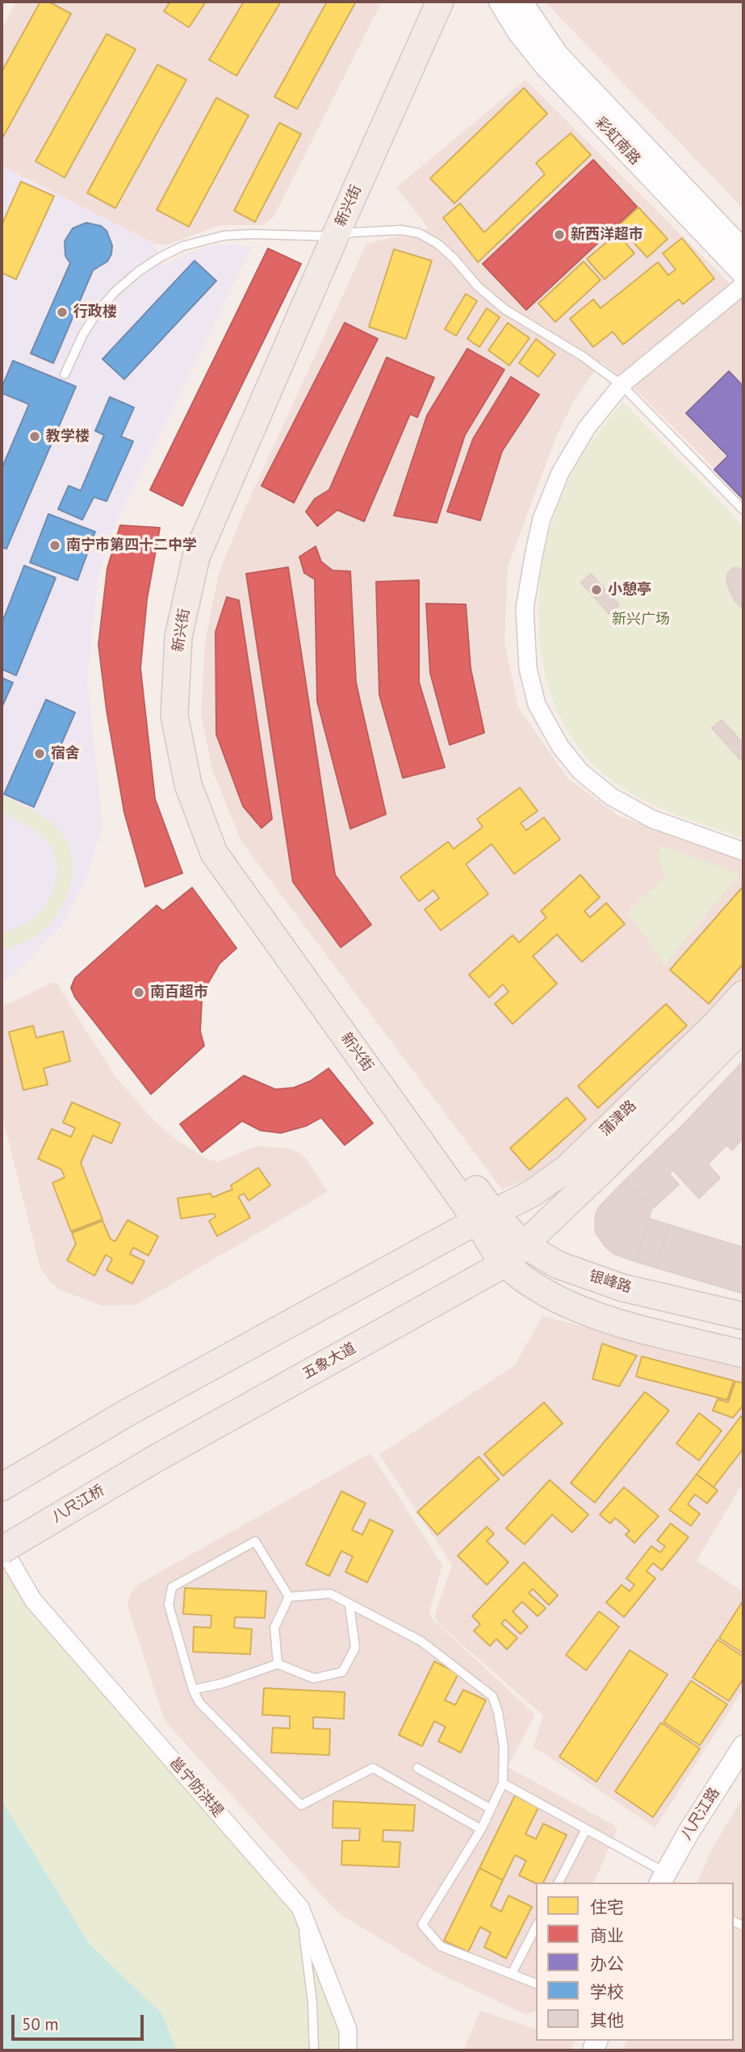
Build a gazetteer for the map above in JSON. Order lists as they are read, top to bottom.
{
  "streets": {
    "main road": [
      "新兴街",
      "蒲津路",
      "银峰路",
      "五象大道",
      "八尺江桥"
    ],
    "street": ["彩虹南路", "邕宁防洪堤", "八尺江路"]
  },
  "crossings": [
    ["新兴街", "蒲津路"],
    ["新兴街", "银峰路"],
    ["蒲津路", "银峰路"],
    ["蒲津路", "五象大道"],
    ["五象大道", "八尺江桥"],
    ["八尺江桥", "邕宁防洪堤"]
  ],
  "parks": ["新兴广场"],
  "places": [
    "新西洋超市",
    "行政楼",
    "教学楼",
    "南宁市第四十二中学",
    "小憩亭",
    "宿舍",
    "南百超市"
  ],
  "legend": [
    "住宅",
    "商业",
    "办公",
    "学校",
    "其他"
  ],
  "scale_bar": "50 m"
}
